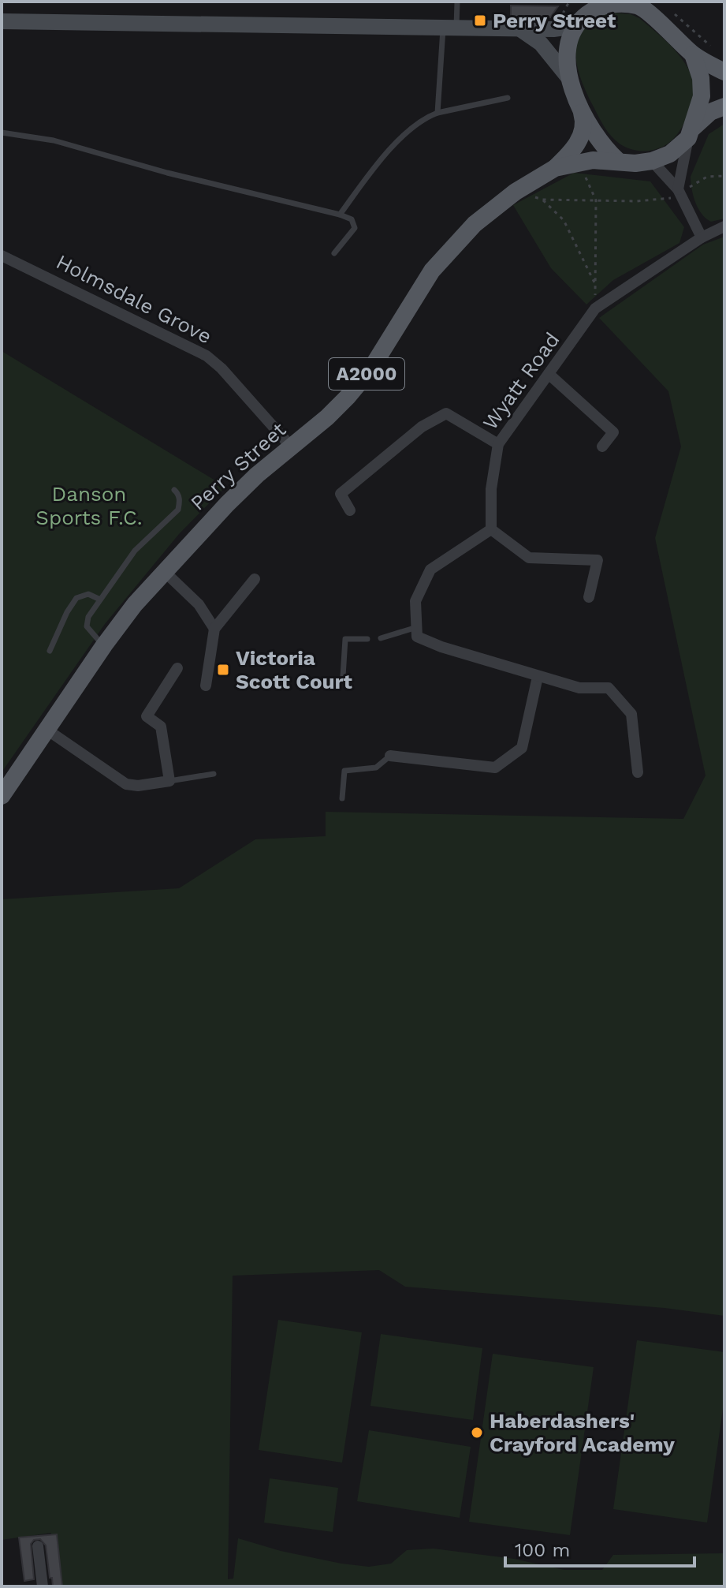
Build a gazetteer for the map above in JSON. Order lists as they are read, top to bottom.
{
  "streets": {
    "main road": ["A2000", "Perry Street"],
    "street": ["Holmsdale Grove", "Wyatt Road"]
  },
  "crossings": [
    ["Holmsdale Grove", "Perry Street"]
  ],
  "parks": ["Danson Sports F.C."],
  "places": {
    "transit": ["Perry Street", "Victoria Scott Court"],
    "other": ["Haberdashers' Crayford Academy"]
  },
  "scale_bar": "100 m"
}
